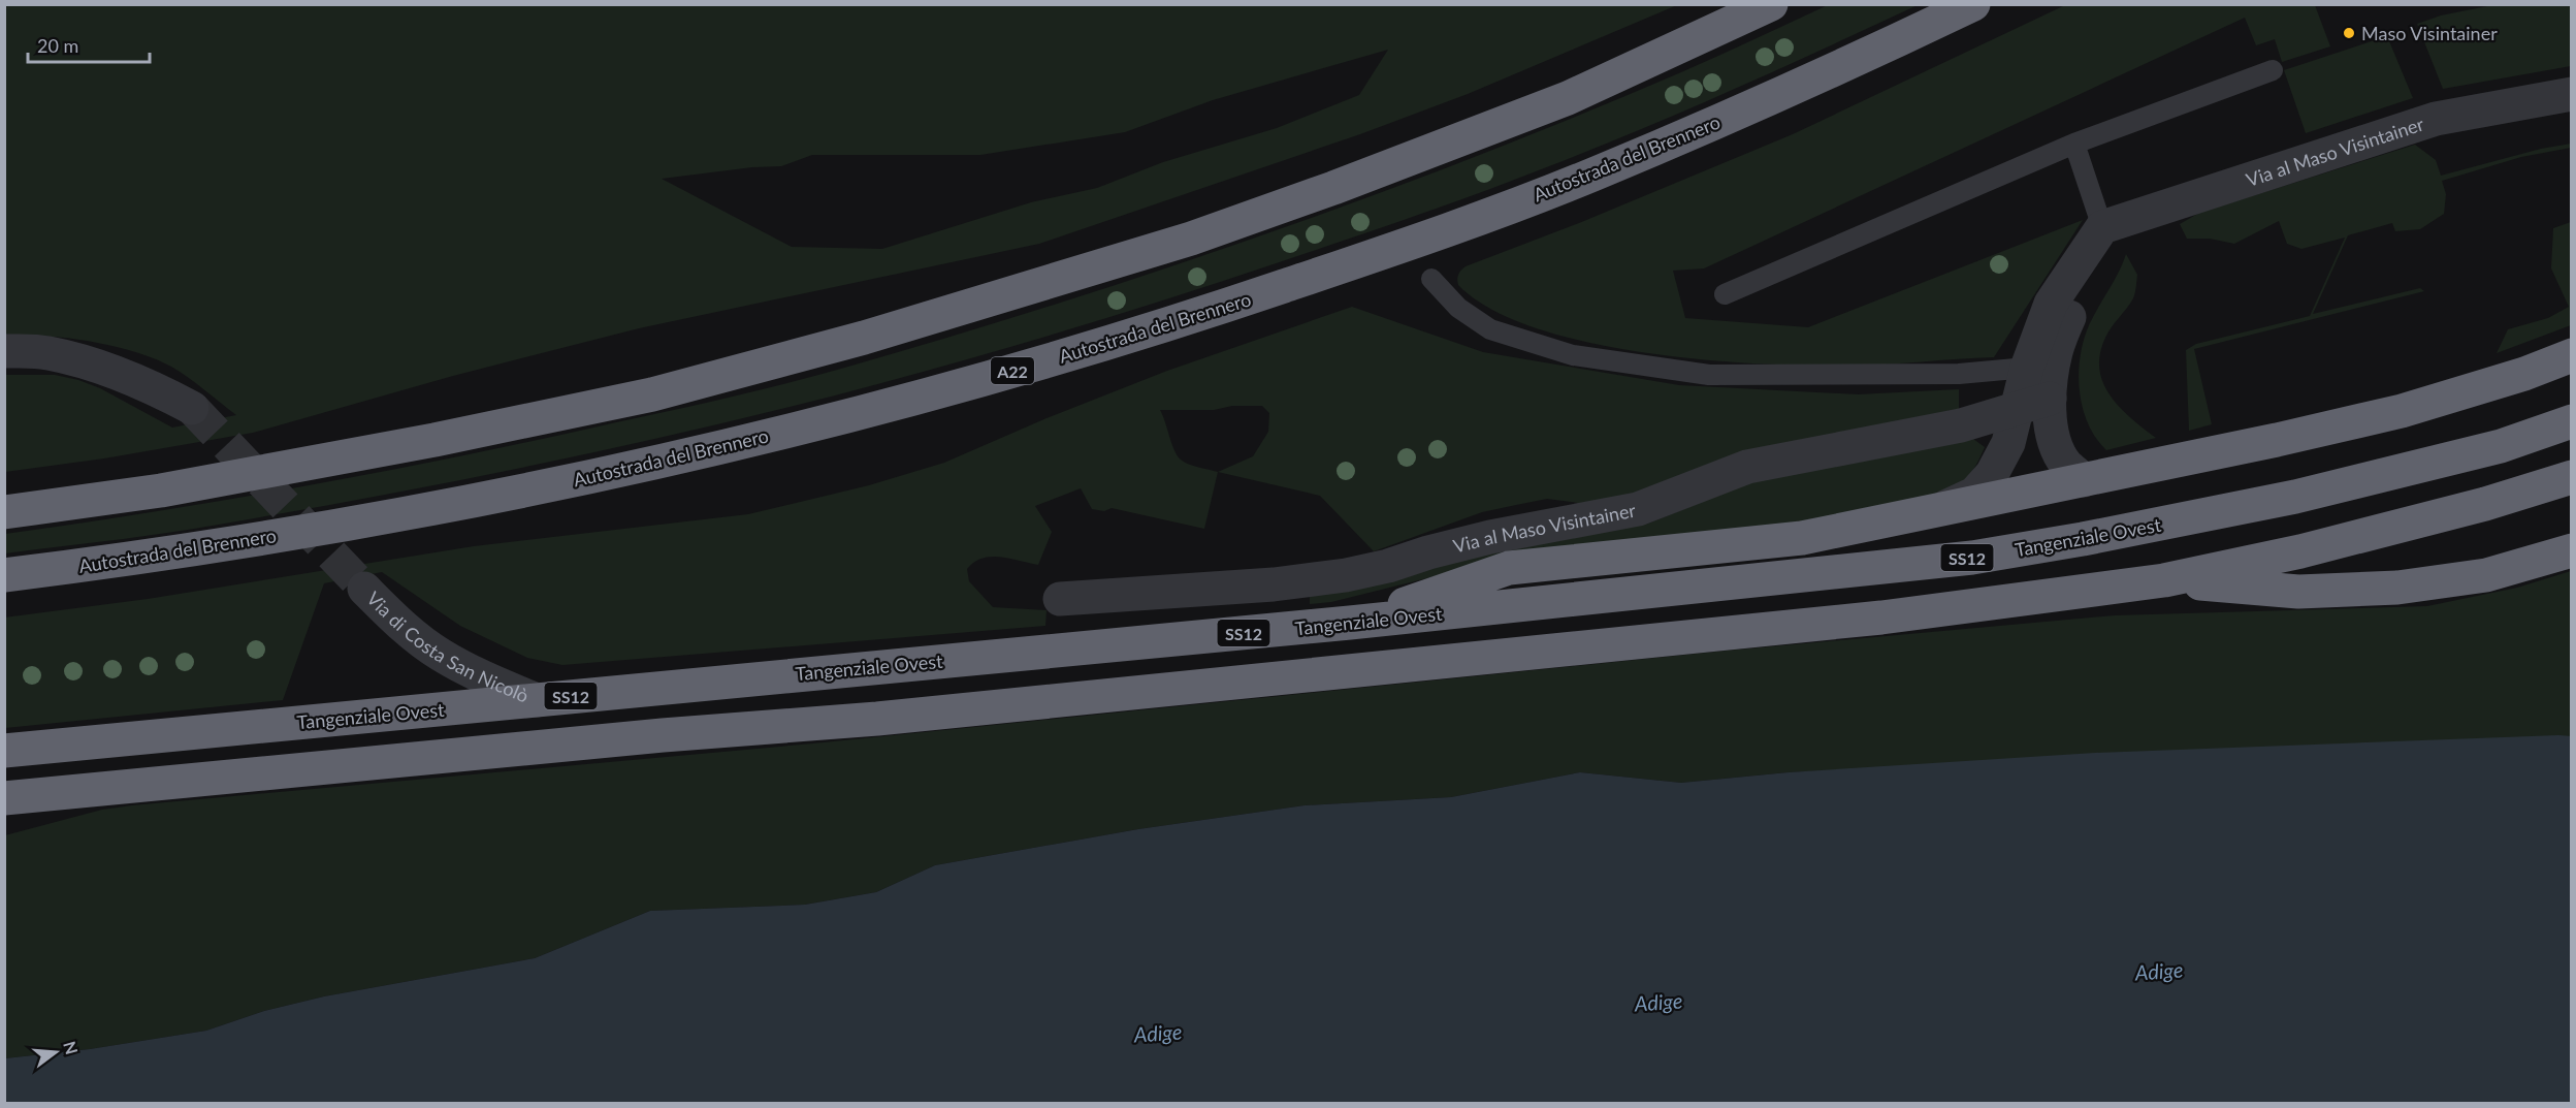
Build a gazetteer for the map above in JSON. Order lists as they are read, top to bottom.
{
  "streets": {
    "highway": [
      "Autostrada del Brennero",
      "A22",
      "Tangenziale Ovest",
      "SS12"
    ],
    "street": ["Via al Maso Visintainer", "Via di Costa San Nicolò"]
  },
  "crossings": [
    ["Tangenziale Ovest", "Via di Costa San Nicolò"]
  ],
  "water": ["Adige"],
  "places": ["Maso Visintainer"],
  "scale_bar": "20 m",
  "north": "right"
}
